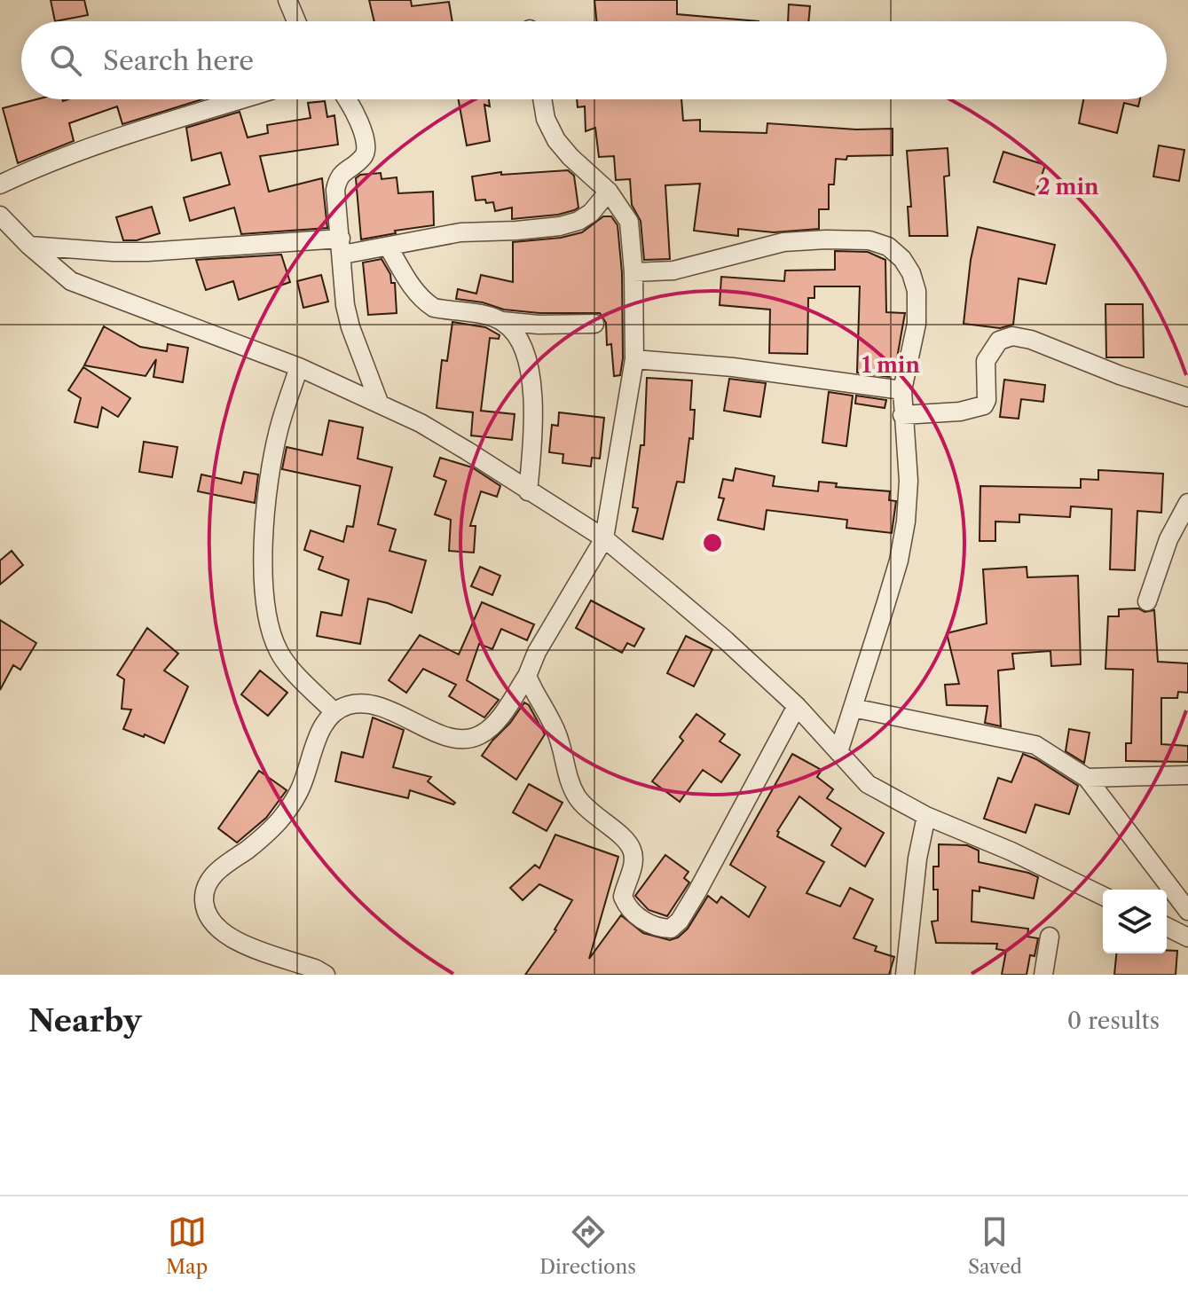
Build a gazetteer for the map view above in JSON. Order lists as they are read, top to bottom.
{
  "page": {
    "search": "Search here",
    "heading": ["Nearby", "0 results"],
    "nav": ["Map", "Directions", "Saved"]
  },
  "rings": ["2 min", "1 min"]
}
